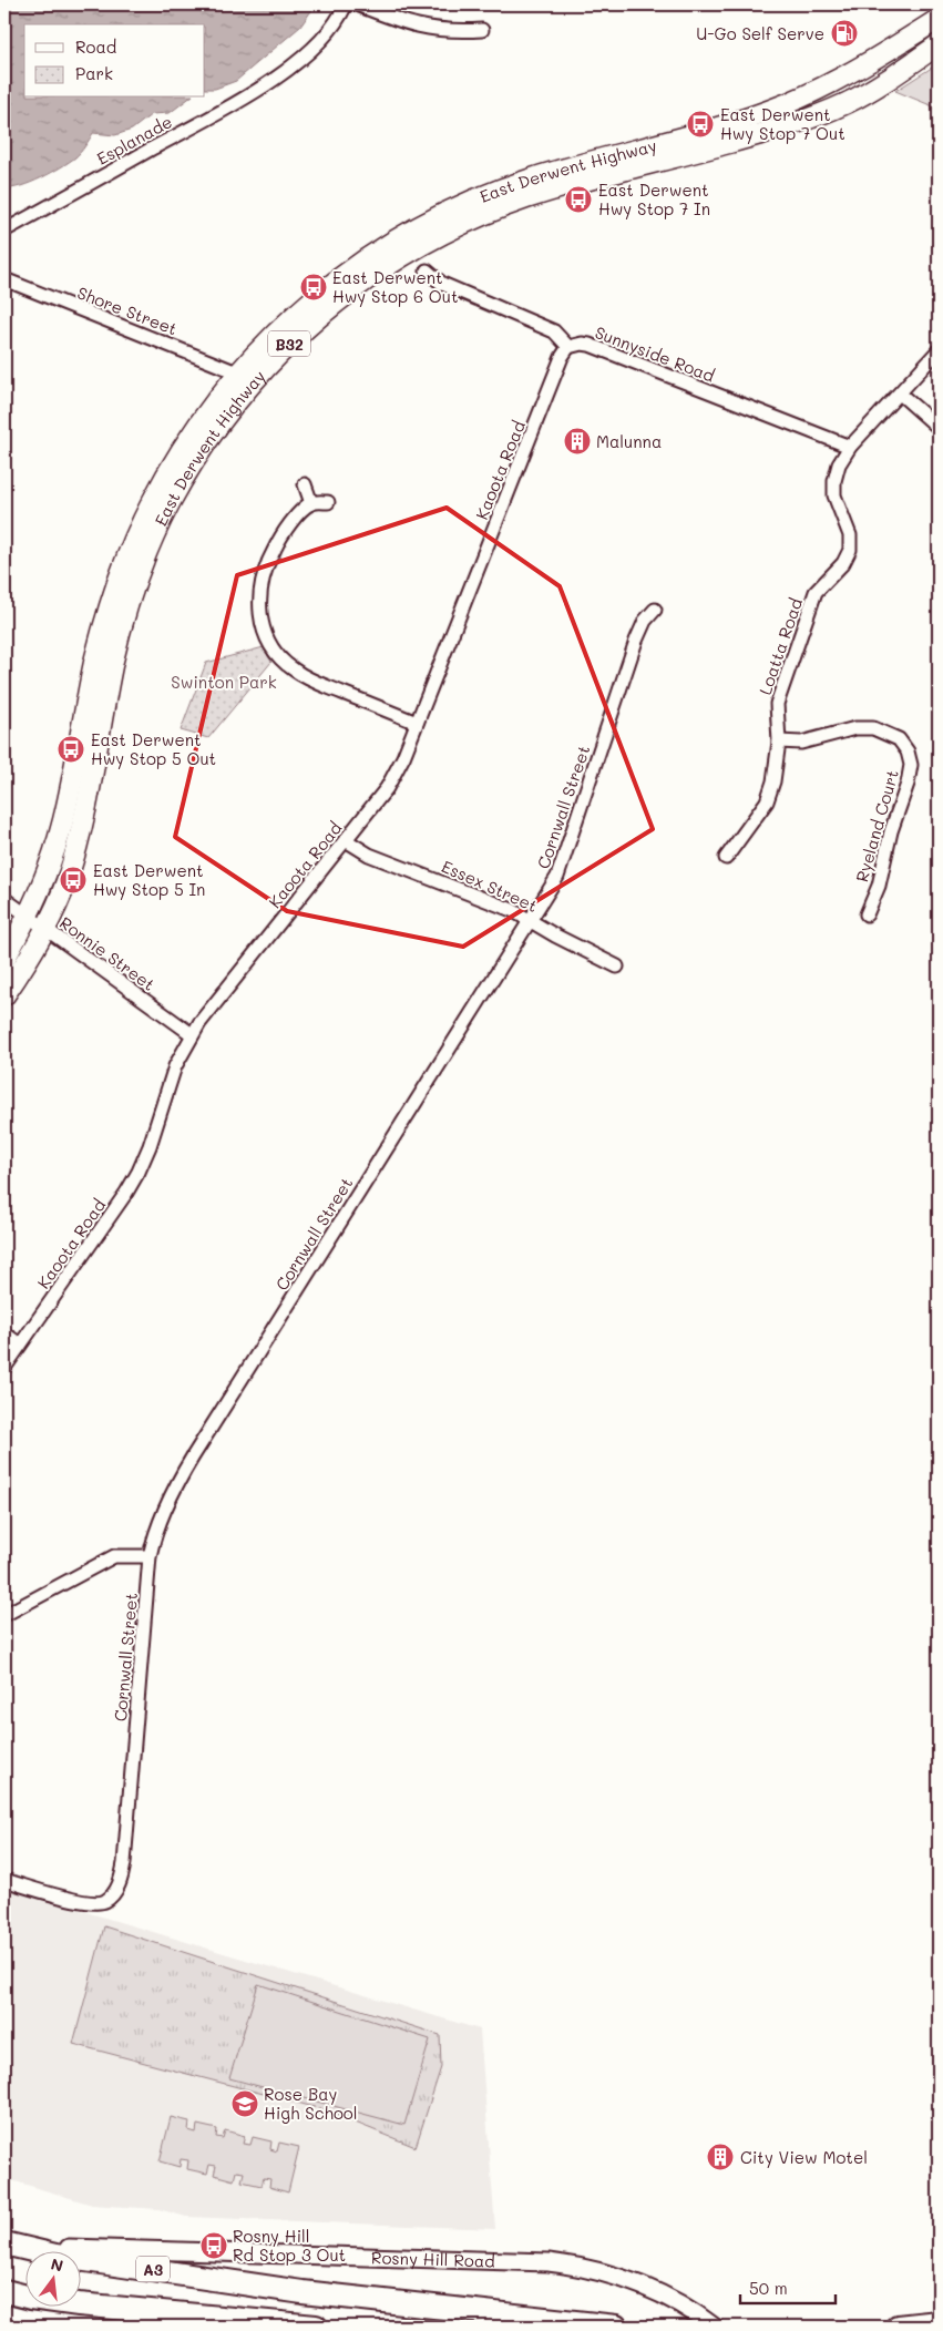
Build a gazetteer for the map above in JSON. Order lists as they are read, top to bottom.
{
  "streets": {
    "highway": ["A3"],
    "main road": ["East Derwent Highway", "B32", "Rosny Hill Road"],
    "street": [
      "Esplanade",
      "Shore Street",
      "Sunnyside Road",
      "Kaoota Road",
      "Loatta Road",
      "Cornwall Street",
      "Ryeland Court",
      "Essex Street",
      "Ronnie Street"
    ]
  },
  "crossings": [
    ["East Derwent Highway", "Shore Street"],
    ["East Derwent Highway", "Ronnie Street"],
    ["Sunnyside Road", "Kaoota Road"],
    ["Sunnyside Road", "Loatta Road"],
    ["Kaoota Road", "Essex Street"],
    ["Kaoota Road", "Ronnie Street"],
    ["Loatta Road", "Ryeland Court"],
    ["Cornwall Street", "Essex Street"],
    ["Rosny Hill Road", "A3"]
  ],
  "parks": ["Swinton Park"],
  "places": {
    "fuel station": ["U-Go Self Serve"],
    "bus stop": [
      "East Derwent Hwy Stop 7 Out",
      "East Derwent Hwy Stop 7 In",
      "East Derwent Hwy Stop 6 Out",
      "East Derwent Hwy Stop 5 Out",
      "East Derwent Hwy Stop 5 In",
      "Rosny Hill Rd Stop 3 Out"
    ],
    "building": ["Malunna", "City View Motel"],
    "school or university": ["Rose Bay High School"]
  },
  "legend": ["Road", "Park"],
  "scale_bar": "50 m",
  "north": "top"
}
